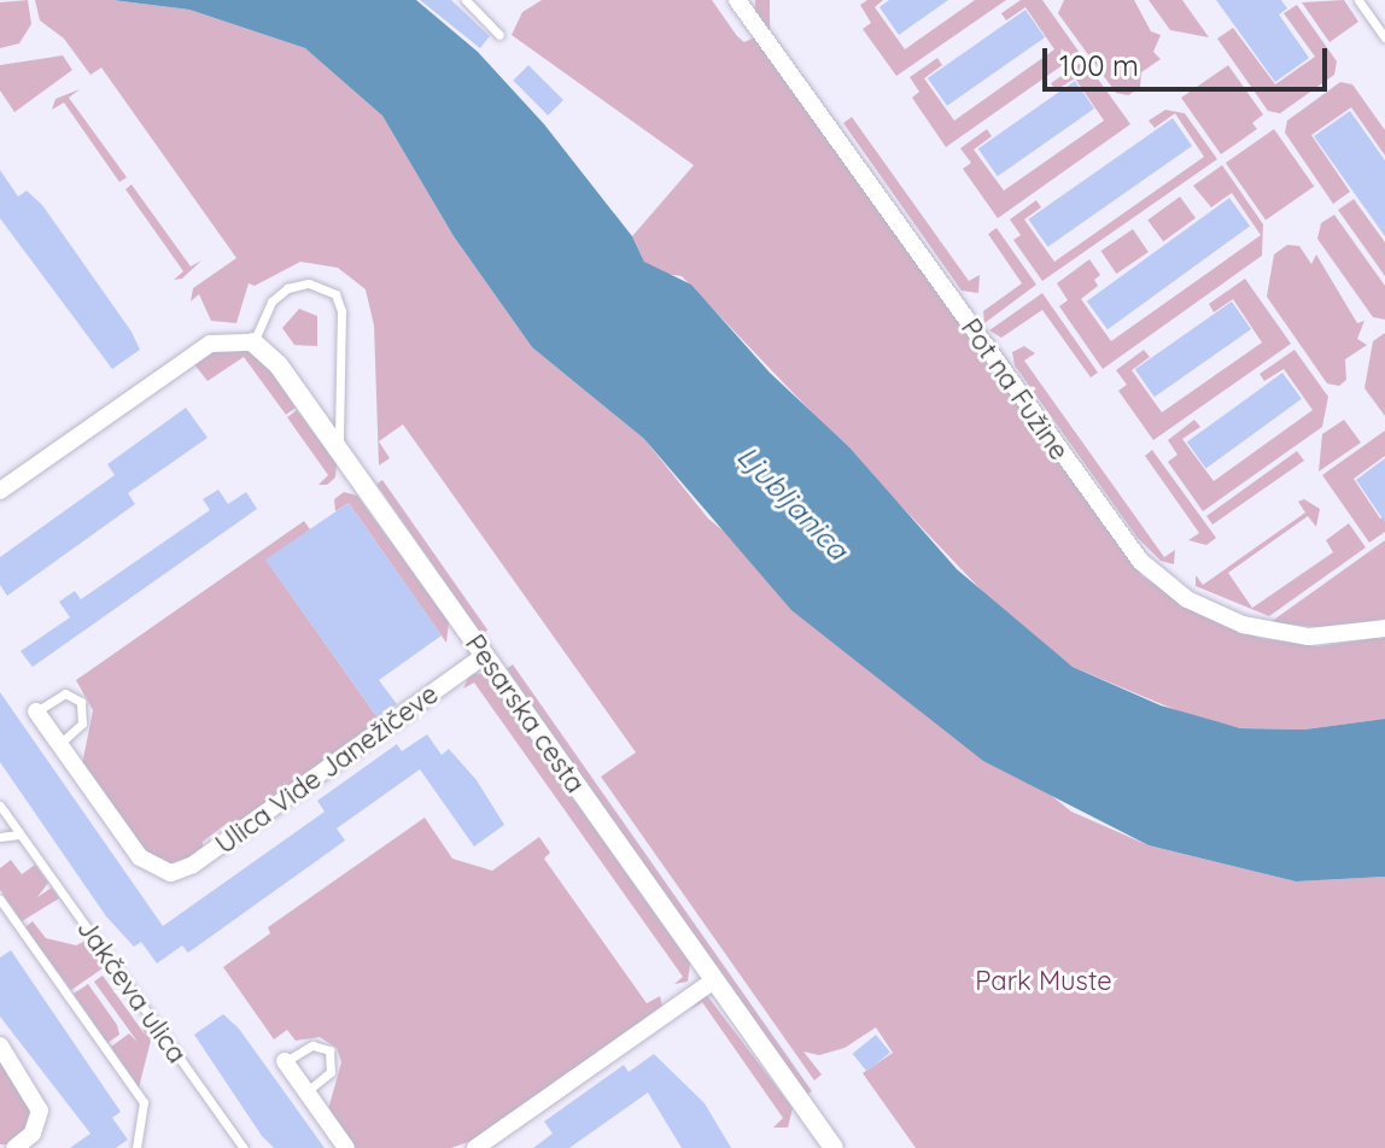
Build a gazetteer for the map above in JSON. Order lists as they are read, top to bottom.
{
  "streets": {
    "street": ["Pot na Fužine", "Pesarska cesta", "Ulica Vide Janežičeve"],
    "lane": ["Jakčeva ulica"]
  },
  "crossings": [
    ["Pesarska cesta", "Ulica Vide Janežičeve"]
  ],
  "water": ["Ljubljanica"],
  "parks": ["Park Muste"],
  "scale_bar": "100 m"
}
